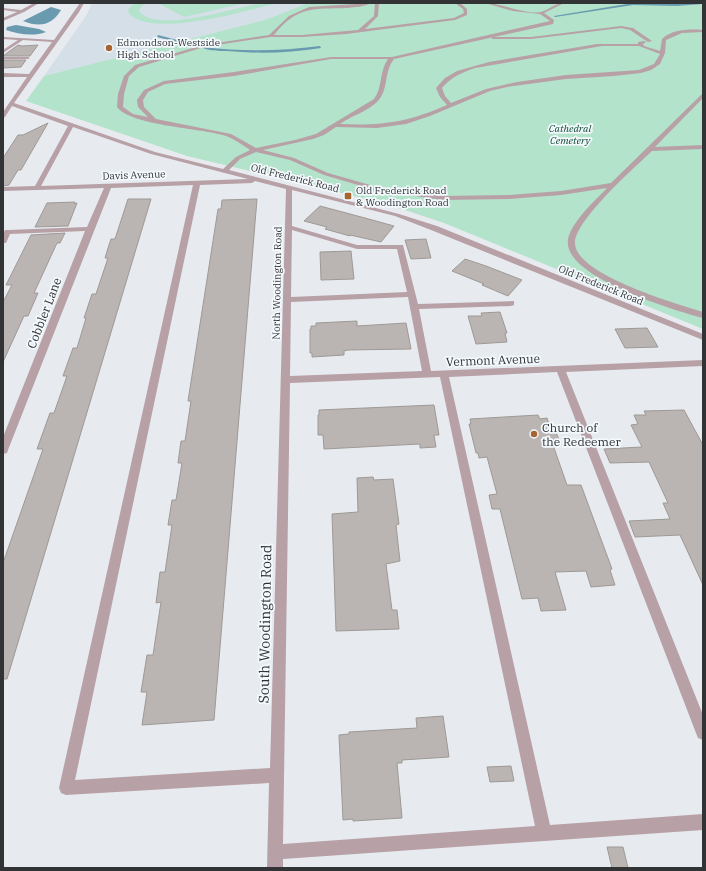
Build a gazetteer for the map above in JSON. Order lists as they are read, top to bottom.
{
  "streets": {
    "street": [
      "Davis Avenue",
      "Old Frederick Road",
      "North Woodington Road",
      "Cobbler Lane",
      "Vermont Avenue",
      "South Woodington Road"
    ]
  },
  "crossings": [
    ["Davis Avenue", "Old Frederick Road"],
    ["Davis Avenue", "Cobbler Lane"],
    ["Old Frederick Road", "North Woodington Road"],
    ["North Woodington Road", "Vermont Avenue"],
    ["North Woodington Road", "South Woodington Road"],
    ["Vermont Avenue", "South Woodington Road"]
  ],
  "parks": ["Cathedral Cemetery"],
  "places": {
    "other": ["Edmondson-Westside High School", "Church of the Redeemer"],
    "transit": ["Old Frederick Road & Woodington Road"]
  }
}
